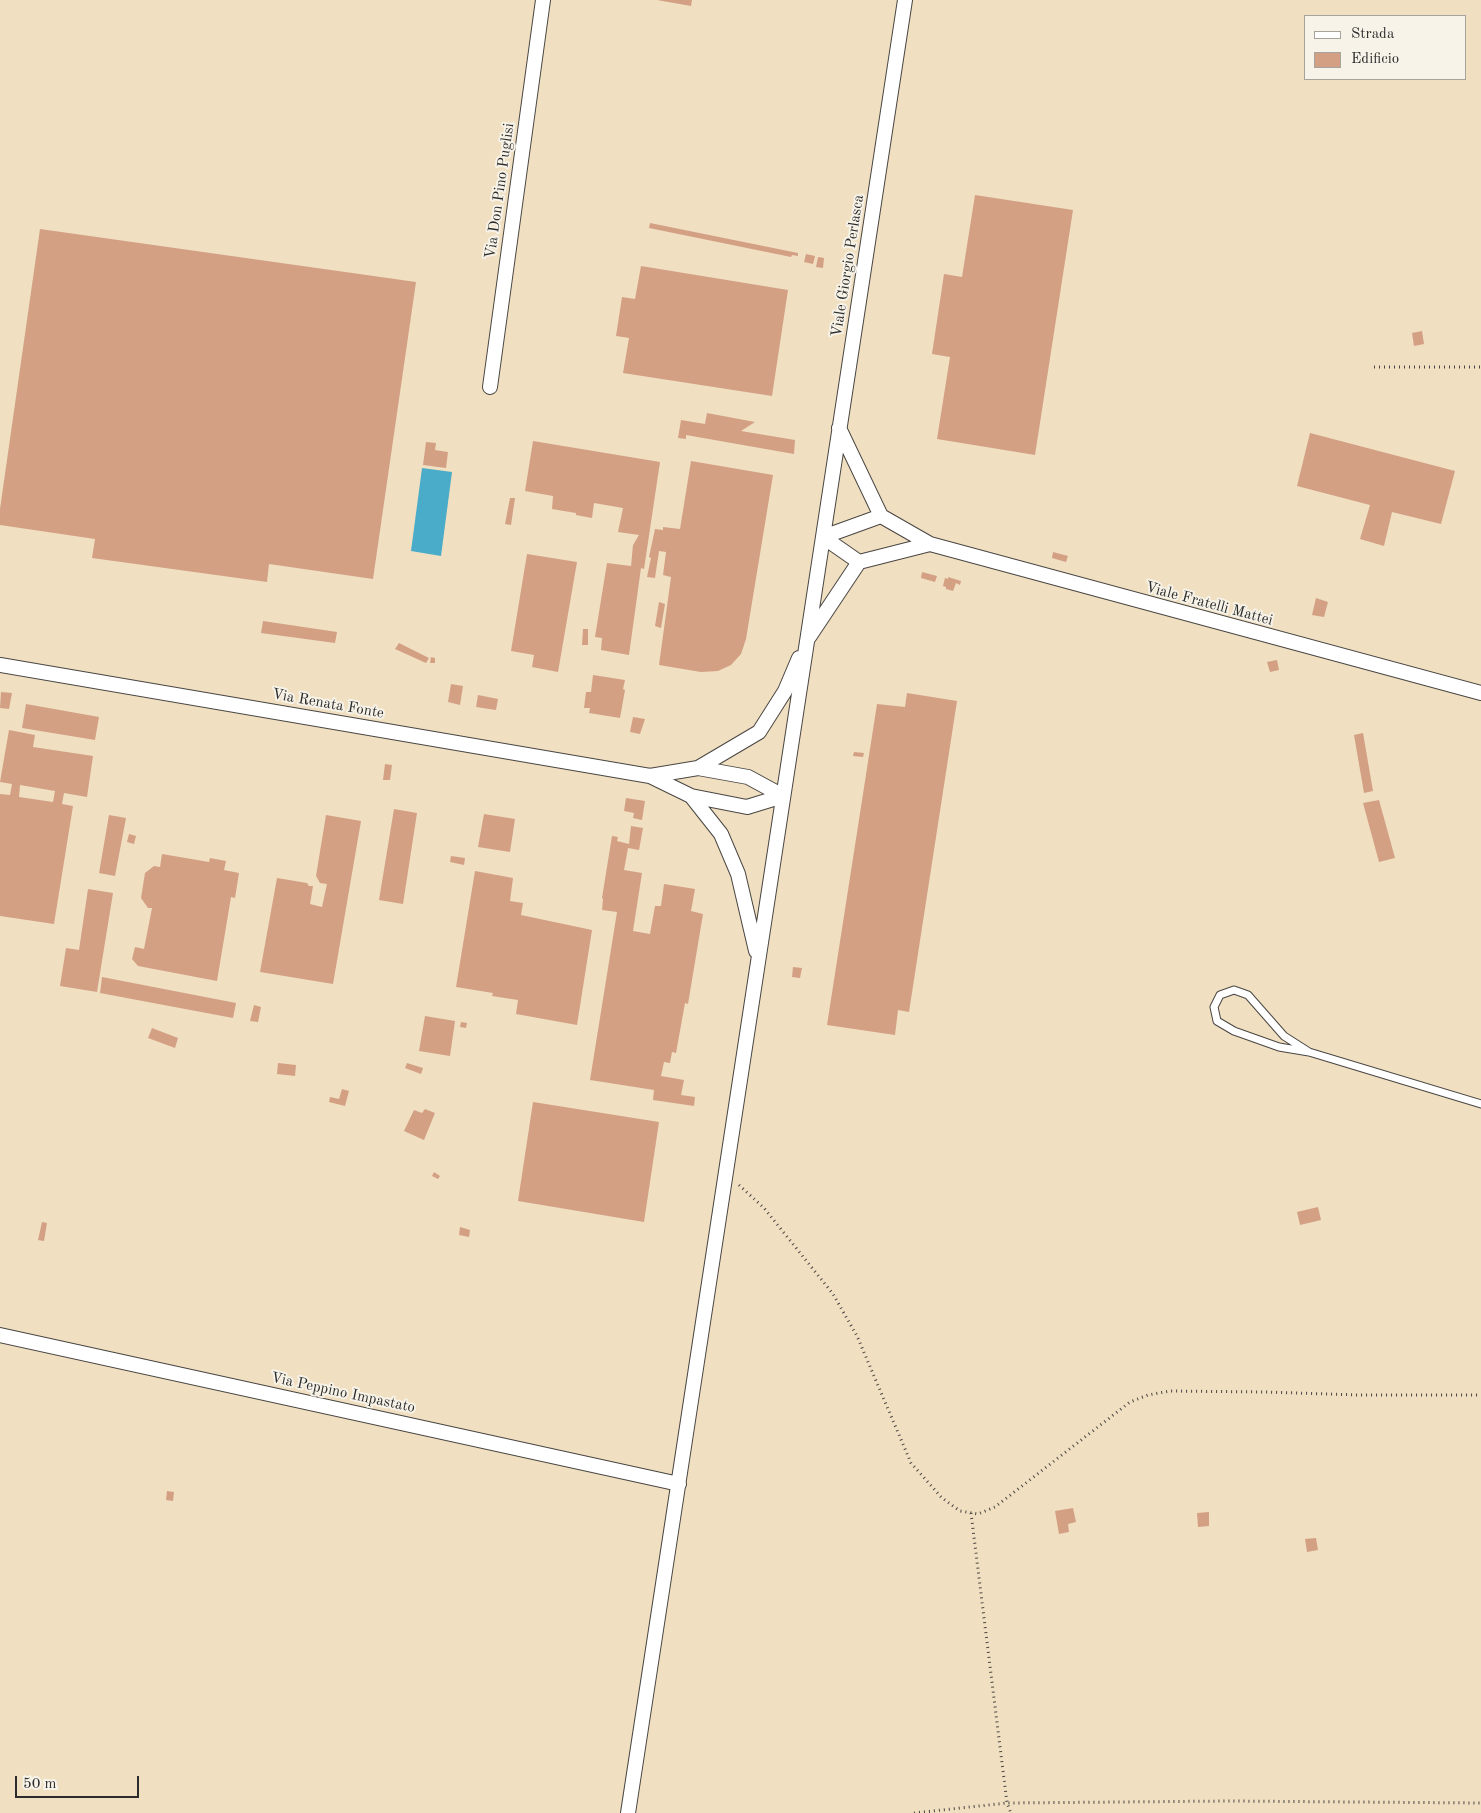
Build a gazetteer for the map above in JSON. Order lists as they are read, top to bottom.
{
  "streets": {
    "street": [
      "Via Don Pino Puglisi",
      "Viale Giorgio Perlasca",
      "Viale Fratelli Mattei",
      "Via Renata Fonte",
      "Via Peppino Impastato"
    ]
  },
  "crossings": [
    ["Viale Giorgio Perlasca", "Via Renata Fonte"],
    ["Viale Giorgio Perlasca", "Via Peppino Impastato"]
  ],
  "legend": ["Strada", "Edificio"],
  "scale_bar": "50 m"
}
